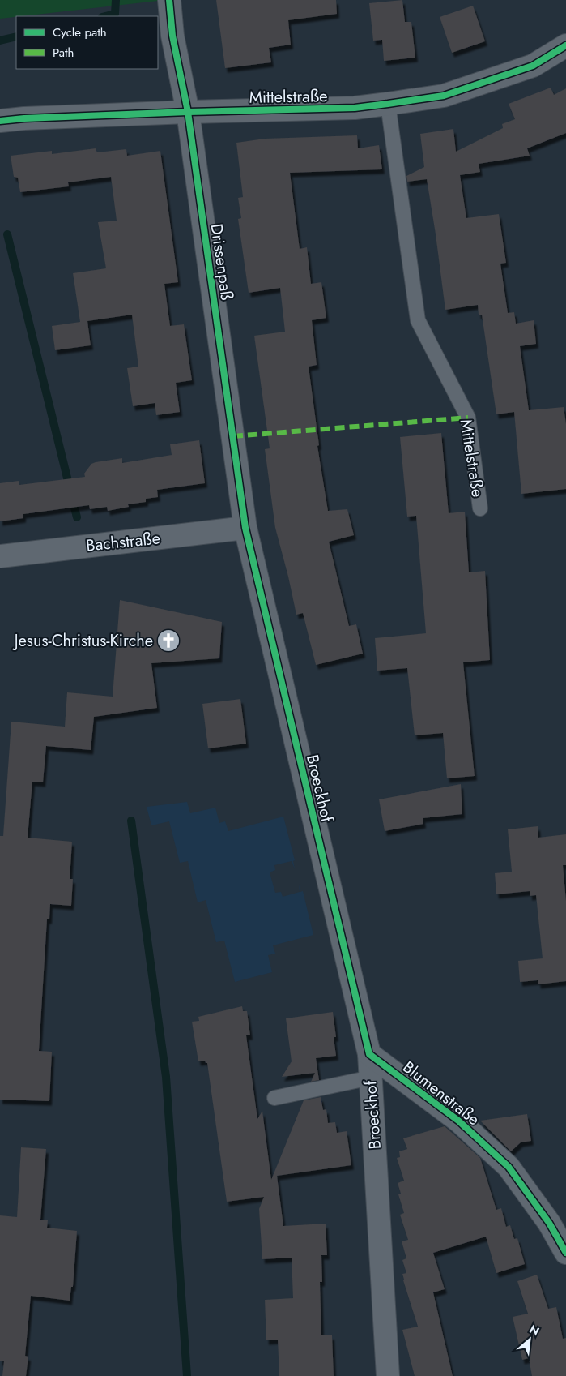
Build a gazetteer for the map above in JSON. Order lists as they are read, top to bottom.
{
  "streets": {
    "street": [
      "Mittelstraße",
      "Drissenpaß",
      "Bachstraße",
      "Broeckhof",
      "Blumenstraße"
    ]
  },
  "crossings": [
    ["Mittelstraße", "Drissenpaß"],
    ["Drissenpaß", "Bachstraße"],
    ["Drissenpaß", "Broeckhof"],
    ["Bachstraße", "Broeckhof"],
    ["Broeckhof", "Blumenstraße"]
  ],
  "places": {
    "church": ["Jesus-Christus-Kirche"]
  },
  "legend": ["Cycle path", "Path"],
  "north": "top right"
}
